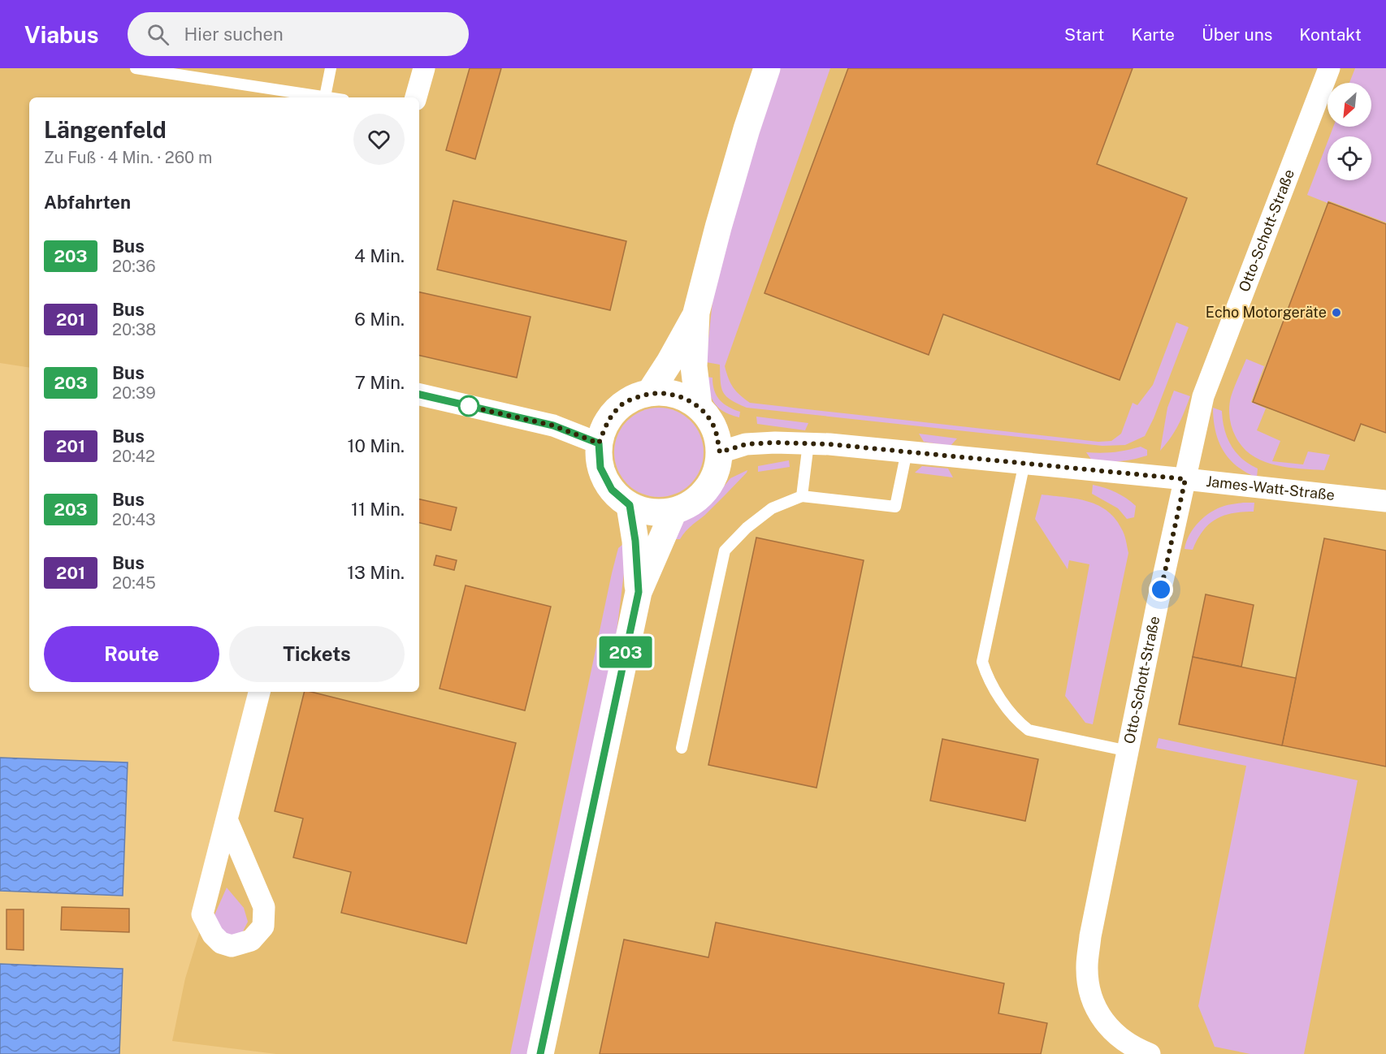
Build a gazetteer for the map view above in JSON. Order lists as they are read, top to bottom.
{
  "streets": {
    "street": ["Otto-Schott-Straße", "James-Watt-Straße"]
  },
  "crossings": [
    ["Otto-Schott-Straße", "James-Watt-Straße"]
  ],
  "places": ["Echo Motorgeräte"],
  "lines": ["bus line 203"],
  "north": "bottom left",
  "page": {
    "header": "Viabus",
    "search": "Hier suchen",
    "nav": [
      "Start",
      "Karte",
      "Über uns",
      "Kontakt"
    ],
    "on_map": "203",
    "heading": [
      ["Längenfeld", "Zu Fuß · 4 Min. · 260 m"],
      "Abfahrten"
    ],
    "list": [
      {
        "mark": "203",
        "name": "Bus",
        "note": "20:36",
        "value": "4 Min."
      },
      {
        "mark": "201",
        "name": "Bus",
        "note": "20:38",
        "value": "6 Min."
      },
      {
        "mark": "203",
        "name": "Bus",
        "note": "20:39",
        "value": "7 Min."
      },
      {
        "mark": "201",
        "name": "Bus",
        "note": "20:42",
        "value": "10 Min."
      },
      {
        "mark": "203",
        "name": "Bus",
        "note": "20:43",
        "value": "11 Min."
      },
      {
        "mark": "201",
        "name": "Bus",
        "note": "20:45",
        "value": "13 Min."
      }
    ],
    "buttons": ["Route", "Tickets"]
  }
}
